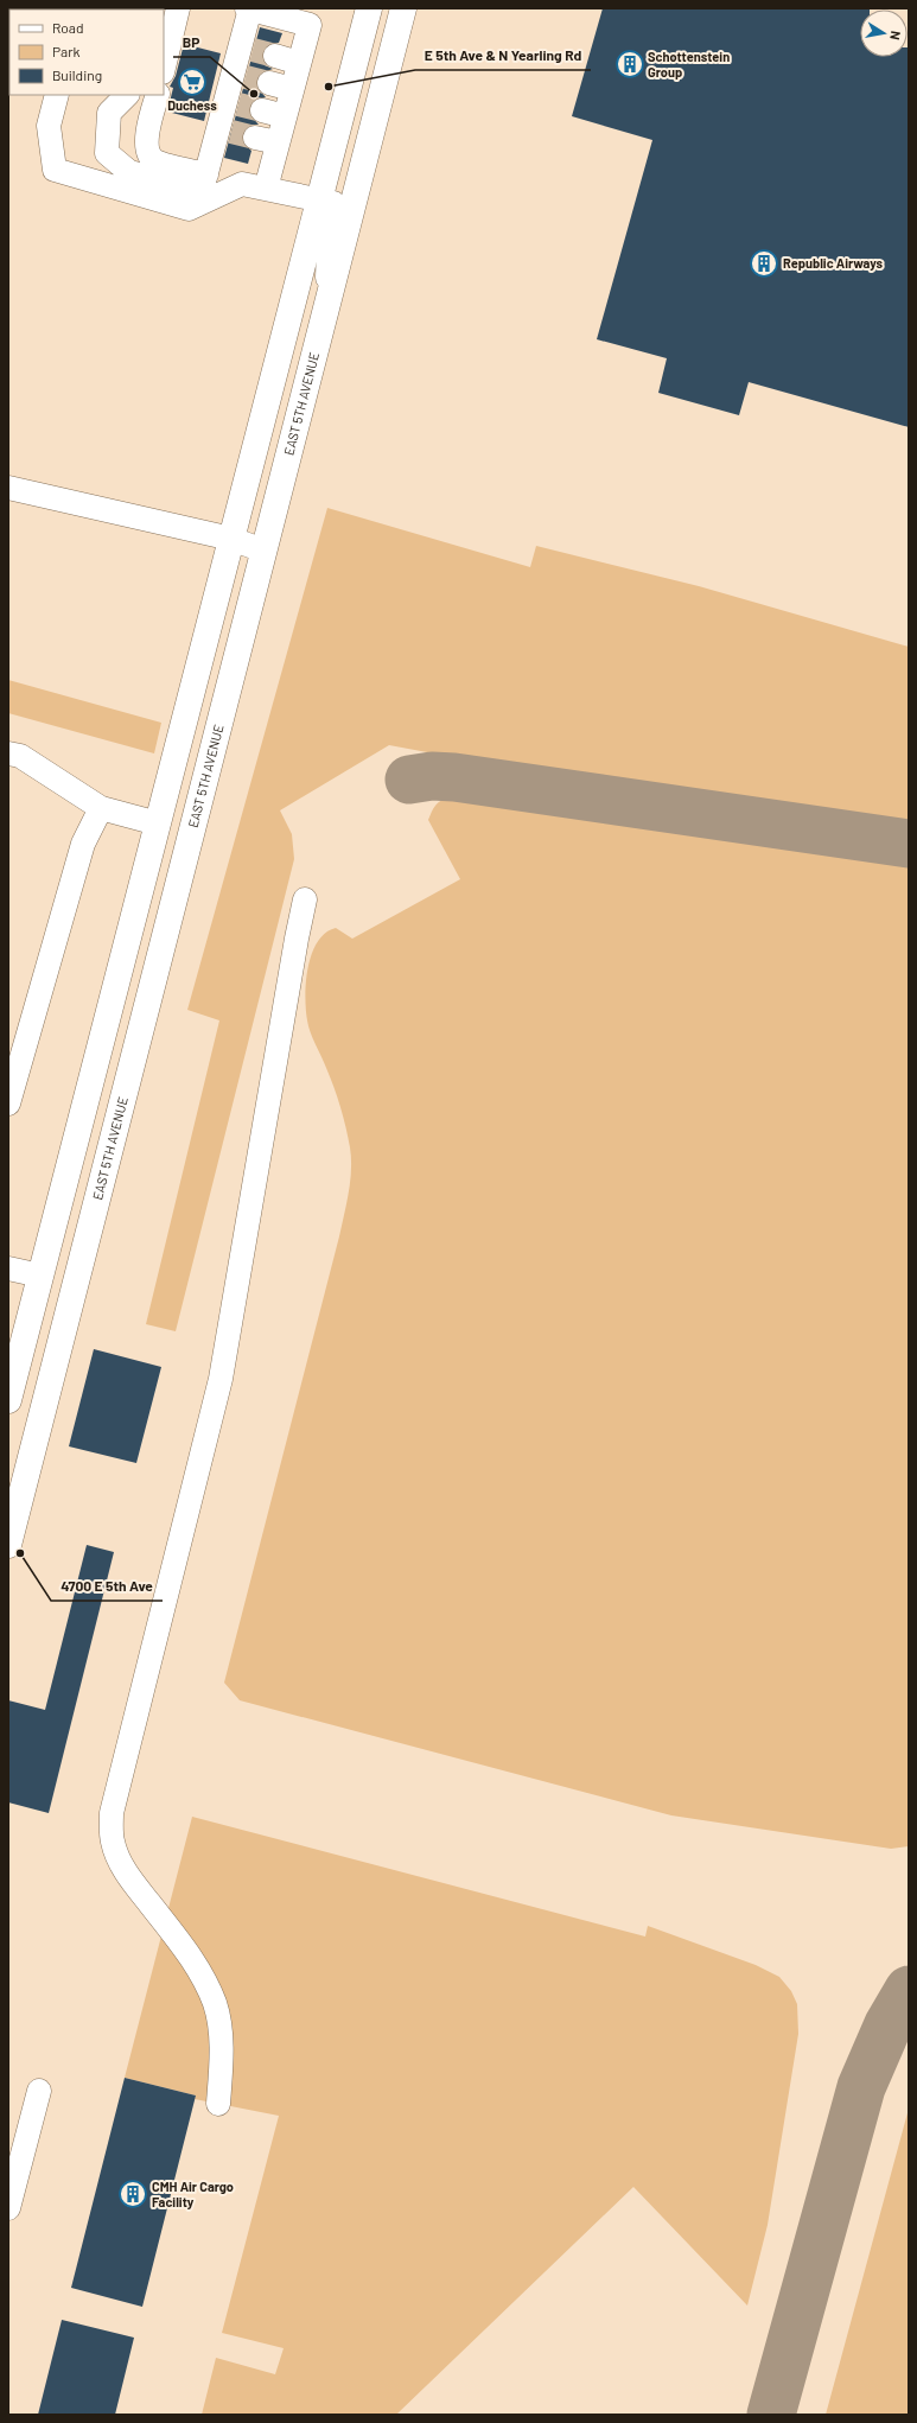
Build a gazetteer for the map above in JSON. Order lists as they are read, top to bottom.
{
  "streets": {
    "main road": ["EAST 5TH AVENUE"]
  },
  "places": {
    "building": ["Schottenstein Group", "Republic Airways", "CMH Air Cargo Facility"],
    "supermarket": ["Duchess"],
    "other": ["E 5th Ave & N Yearling Rd", "BP", "4700 E 5th Ave"]
  },
  "legend": ["Road", "Park", "Building"],
  "north": "right"
}
